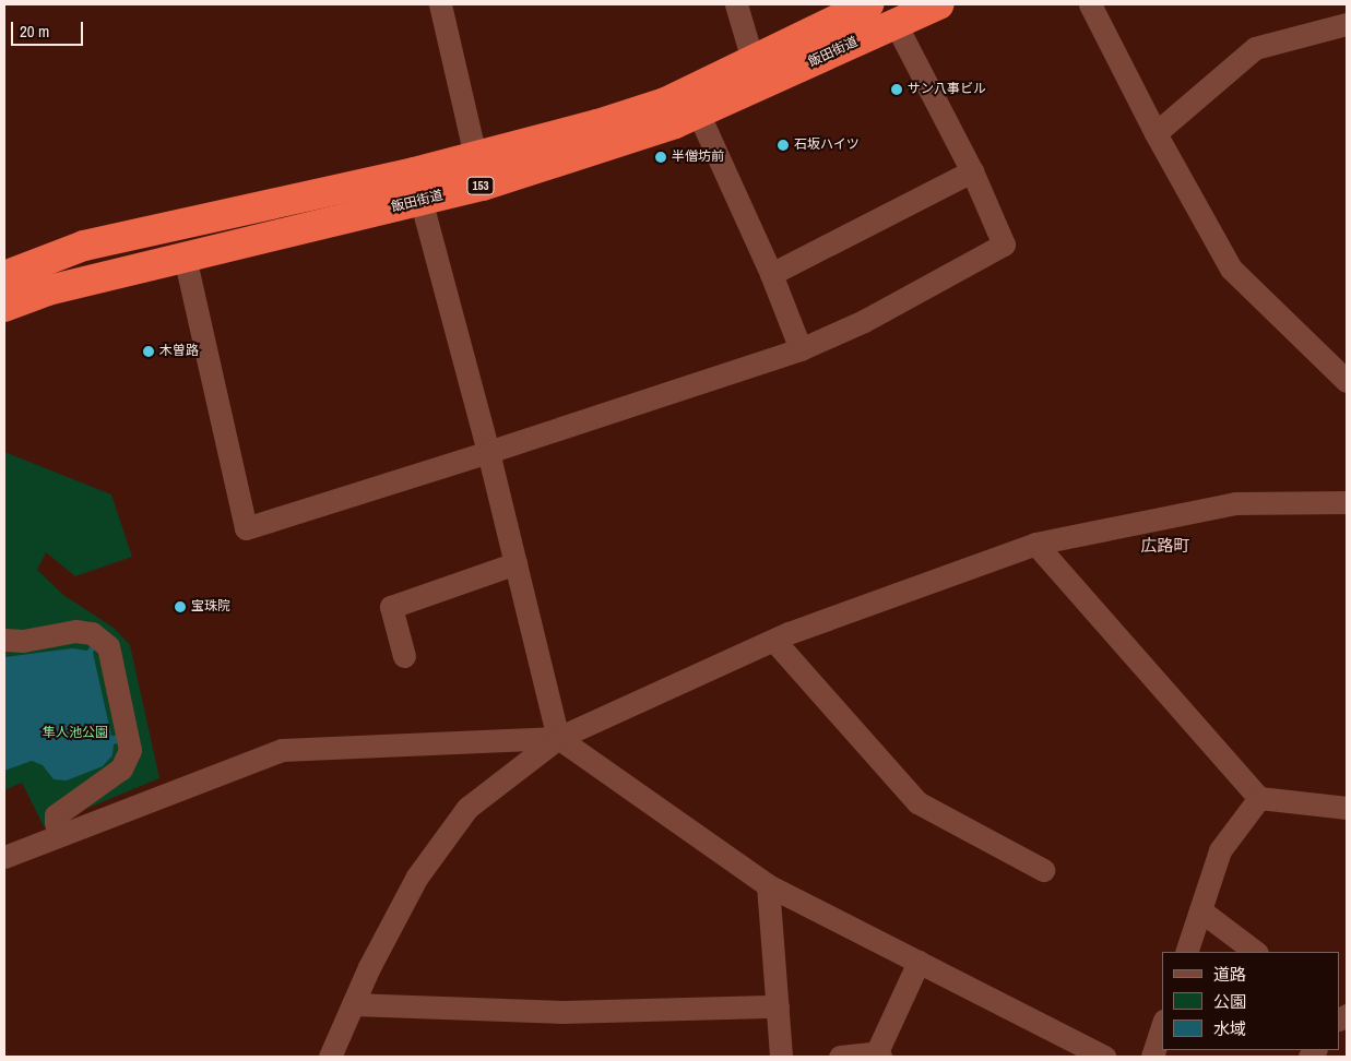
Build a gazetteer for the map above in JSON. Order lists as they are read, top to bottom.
{
  "streets": {
    "highway": ["飯田街道", "153"]
  },
  "districts": ["広路町"],
  "parks": ["隼人池公園"],
  "places": [
    "サン八事ビル",
    "石坂ハイツ",
    "半僧坊前",
    "木曽路",
    "宝珠院"
  ],
  "legend": ["道路", "公園", "水域"],
  "scale_bar": "20 m"
}
